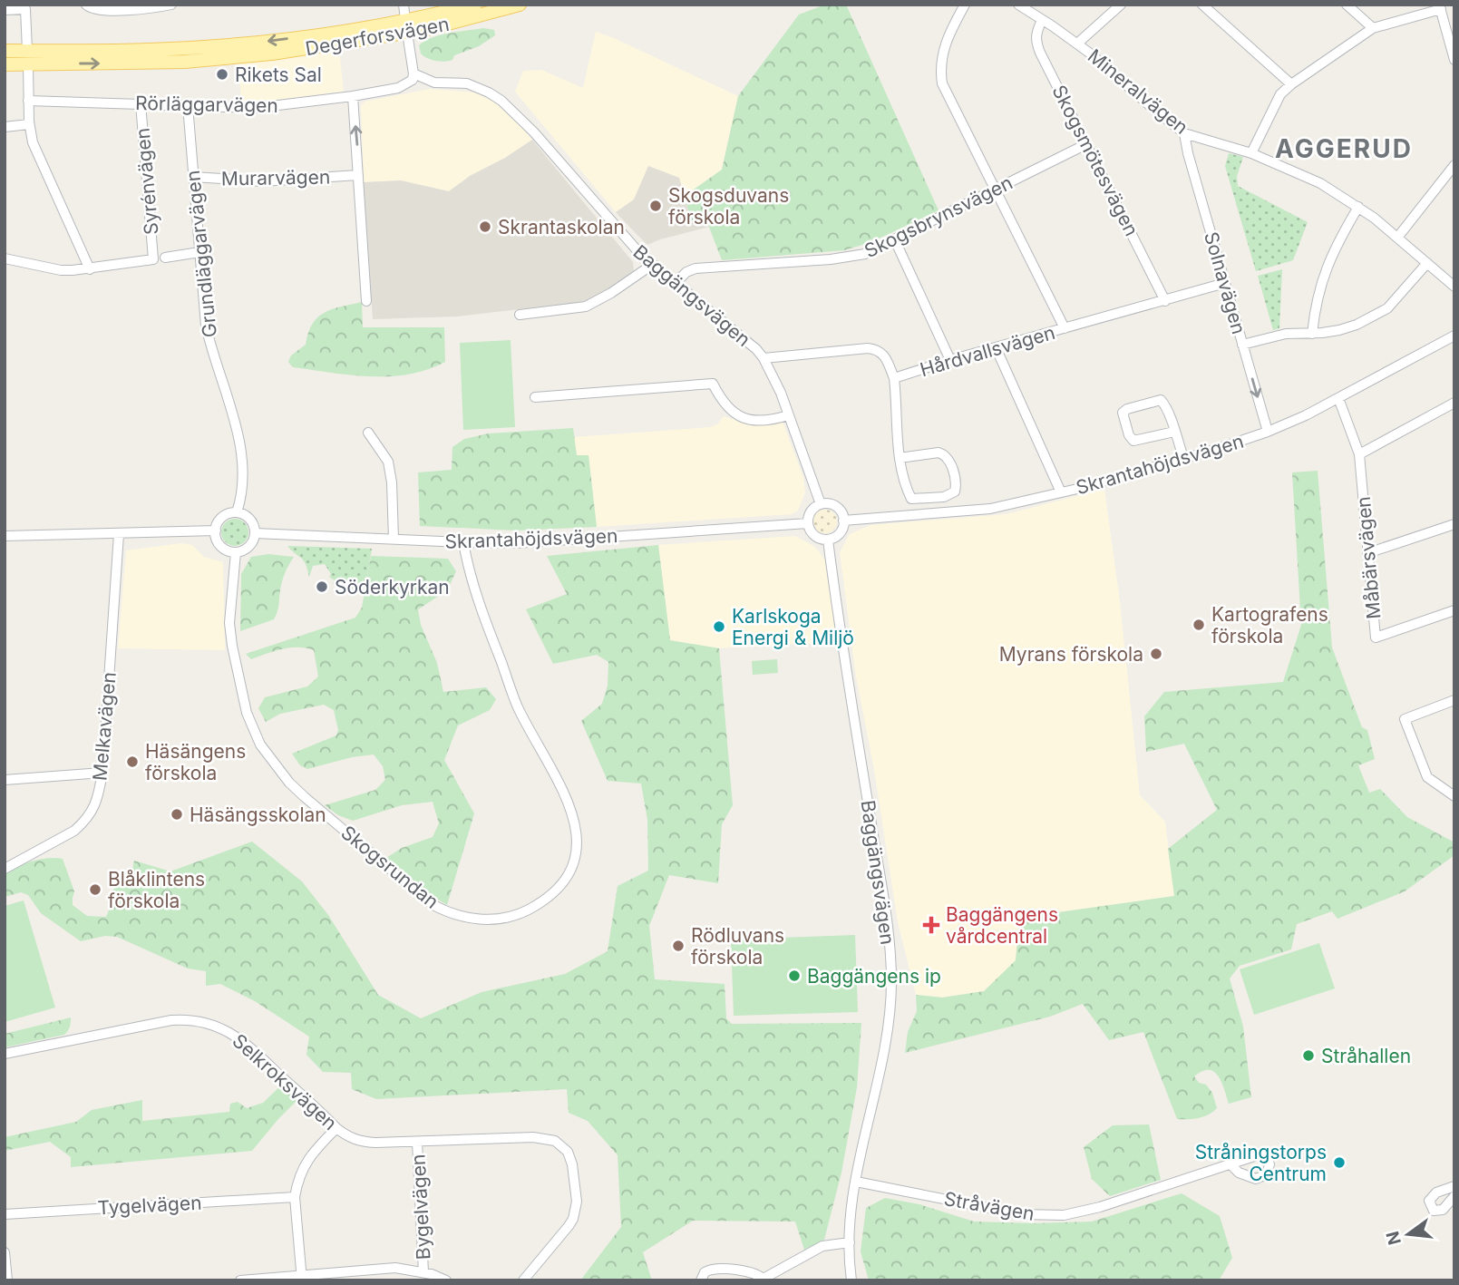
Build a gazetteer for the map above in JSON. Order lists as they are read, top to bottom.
{
  "streets": {
    "main road": ["Degerforsvägen"],
    "street": [
      "Mineralvägen",
      "Rörläggarvägen",
      "Skogsmötesvägen",
      "Murarvägen",
      "Syrénvägen",
      "Skogsbrynsvägen",
      "Grundläggarvägen",
      "Solnavägen",
      "Baggängsvägen",
      "Hårdvallsvägen",
      "Skrantahöjdsvägen",
      "Måbärsvägen",
      "Melkavägen",
      "Skogsrundan",
      "Selkroksvägen",
      "Tygelvägen",
      "Stråvägen",
      "Bygelvägen"
    ]
  },
  "crossings": [
    ["Mineralvägen", "Skogsmötesvägen"],
    ["Mineralvägen", "Solnavägen"],
    ["Rörläggarvägen", "Murarvägen"],
    ["Rörläggarvägen", "Syrénvägen"],
    ["Rörläggarvägen", "Grundläggarvägen"],
    ["Rörläggarvägen", "Baggängsvägen"],
    ["Skogsmötesvägen", "Skogsbrynsvägen"],
    ["Skogsmötesvägen", "Hårdvallsvägen"],
    ["Murarvägen", "Grundläggarvägen"],
    ["Skogsbrynsvägen", "Baggängsvägen"],
    ["Grundläggarvägen", "Skrantahöjdsvägen"],
    ["Grundläggarvägen", "Skogsrundan"],
    ["Solnavägen", "Hårdvallsvägen"],
    ["Solnavägen", "Skrantahöjdsvägen"],
    ["Baggängsvägen", "Hårdvallsvägen"],
    ["Baggängsvägen", "Skrantahöjdsvägen"],
    ["Baggängsvägen", "Stråvägen"],
    ["Skrantahöjdsvägen", "Måbärsvägen"],
    ["Skrantahöjdsvägen", "Skogsrundan"],
    ["Selkroksvägen", "Bygelvägen"]
  ],
  "districts": ["AGGERUD"],
  "places": {
    "other": [
      "Rikets Sal",
      "Skogsduvans förskola",
      "Skrantaskolan",
      "Söderkyrkan",
      "Kartografens förskola",
      "Karlskoga Energi & Miljö",
      "Myrans förskola",
      "Häsängens förskola",
      "Häsängsskolan",
      "Blåklintens förskola",
      "Rödluvans förskola",
      "Baggängens ip",
      "Stråhallen",
      "Stråningstorps Centrum"
    ],
    "health": ["Baggängens vårdcentral"]
  },
  "north": "left"
}
